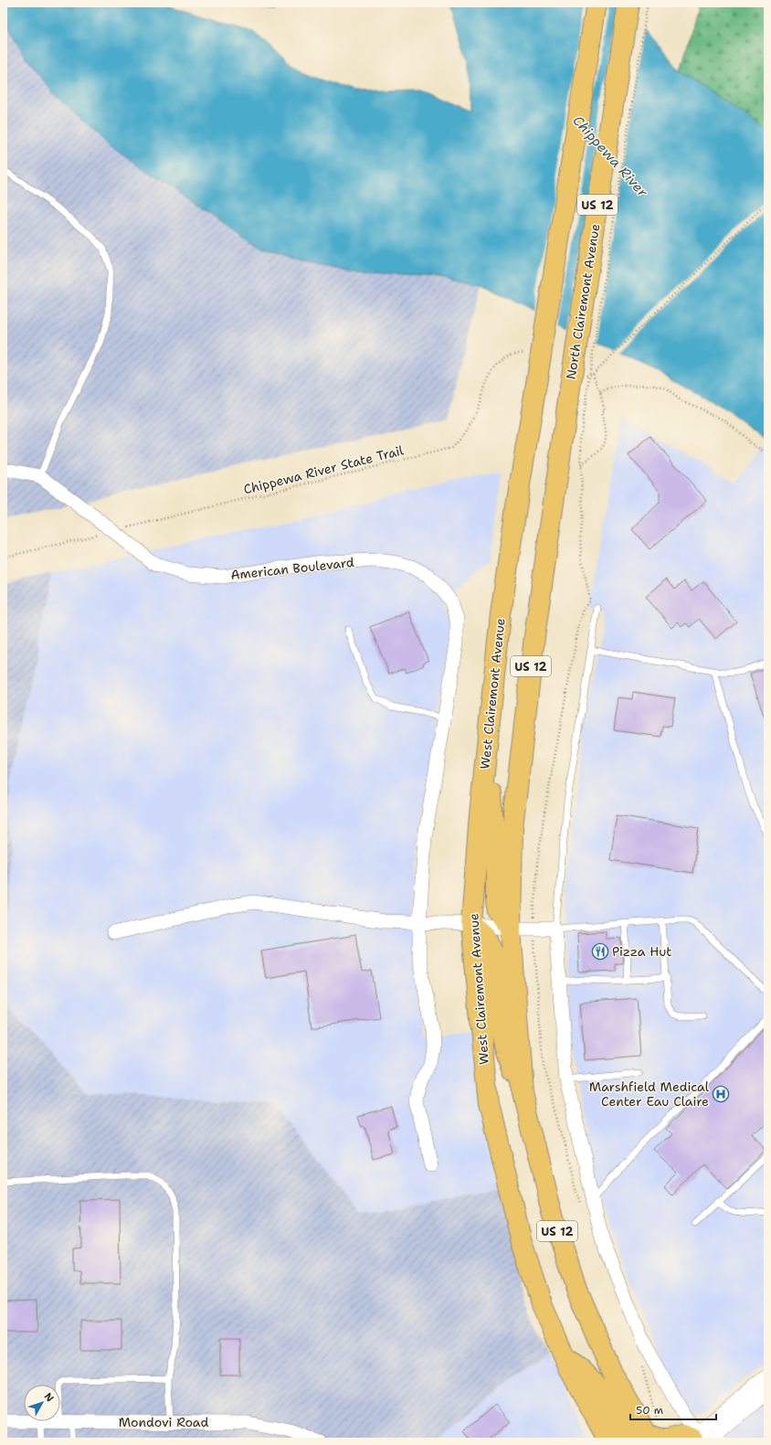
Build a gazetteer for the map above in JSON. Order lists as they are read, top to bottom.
{
  "streets": {
    "main road": ["US 12", "North Clairemont Avenue", "West Clairemont Avenue"],
    "street": ["American Boulevard", "Mondovi Road"],
    "path": ["Chippewa River State Trail"]
  },
  "crossings": [
    ["US 12", "North Clairemont Avenue"],
    ["Chippewa River State Trail", "American Boulevard"]
  ],
  "water": ["Chippewa River"],
  "places": {
    "restaurant": ["Pizza Hut"],
    "hospital": ["Marshfield Medical Center Eau Claire"]
  },
  "scale_bar": "50 m",
  "north": "top right"
}
